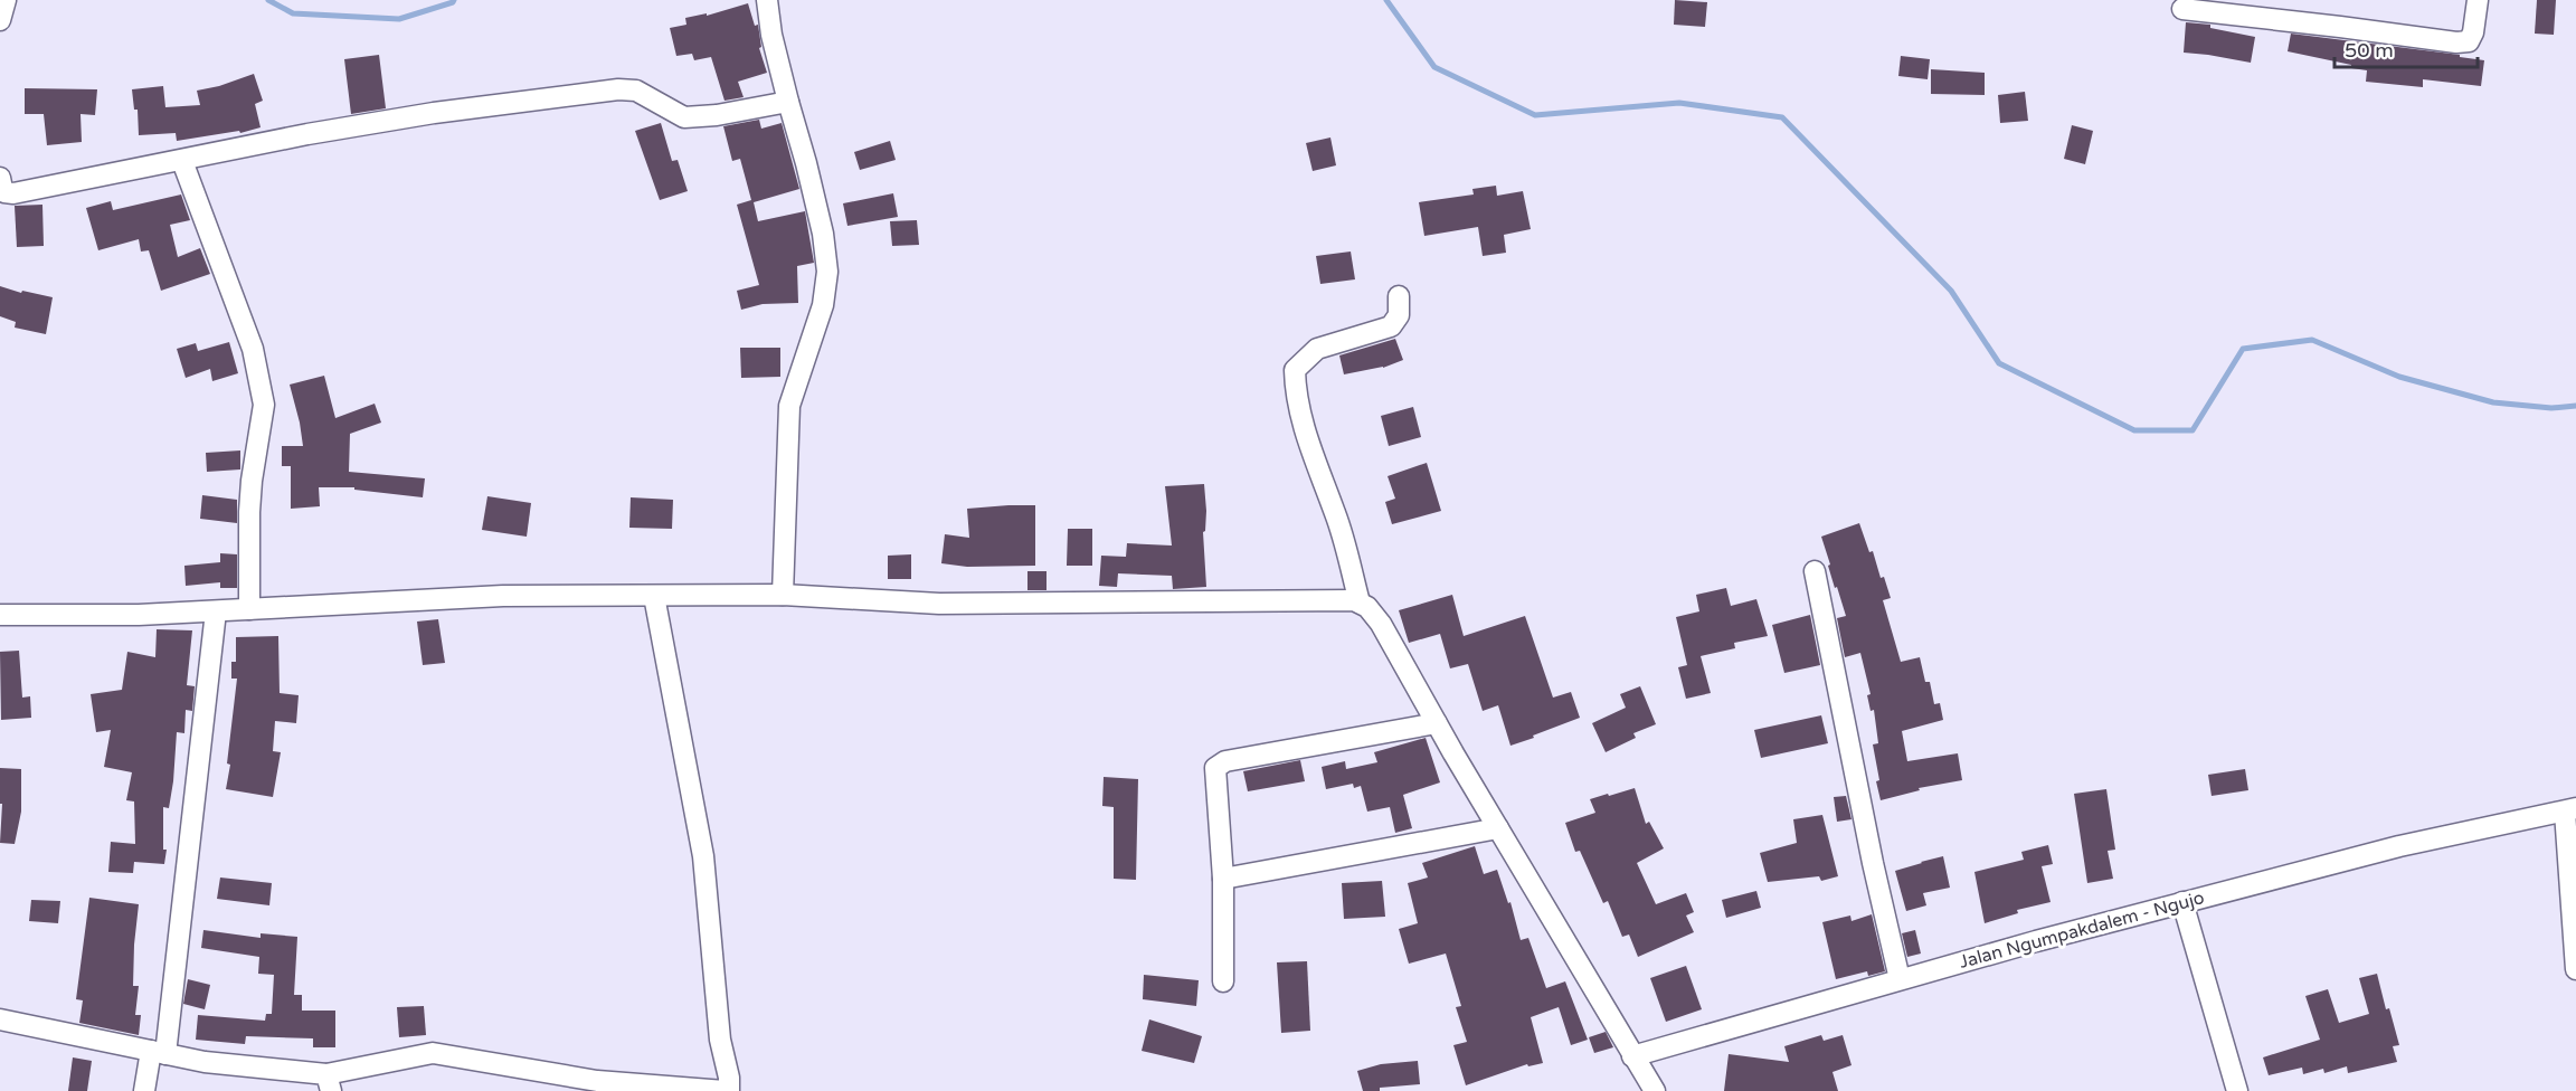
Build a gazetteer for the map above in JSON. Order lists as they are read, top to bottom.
{
  "streets": {
    "street": ["Jalan Ngumpakdalem - Ngujo"]
  },
  "scale_bar": "50 m"
}
